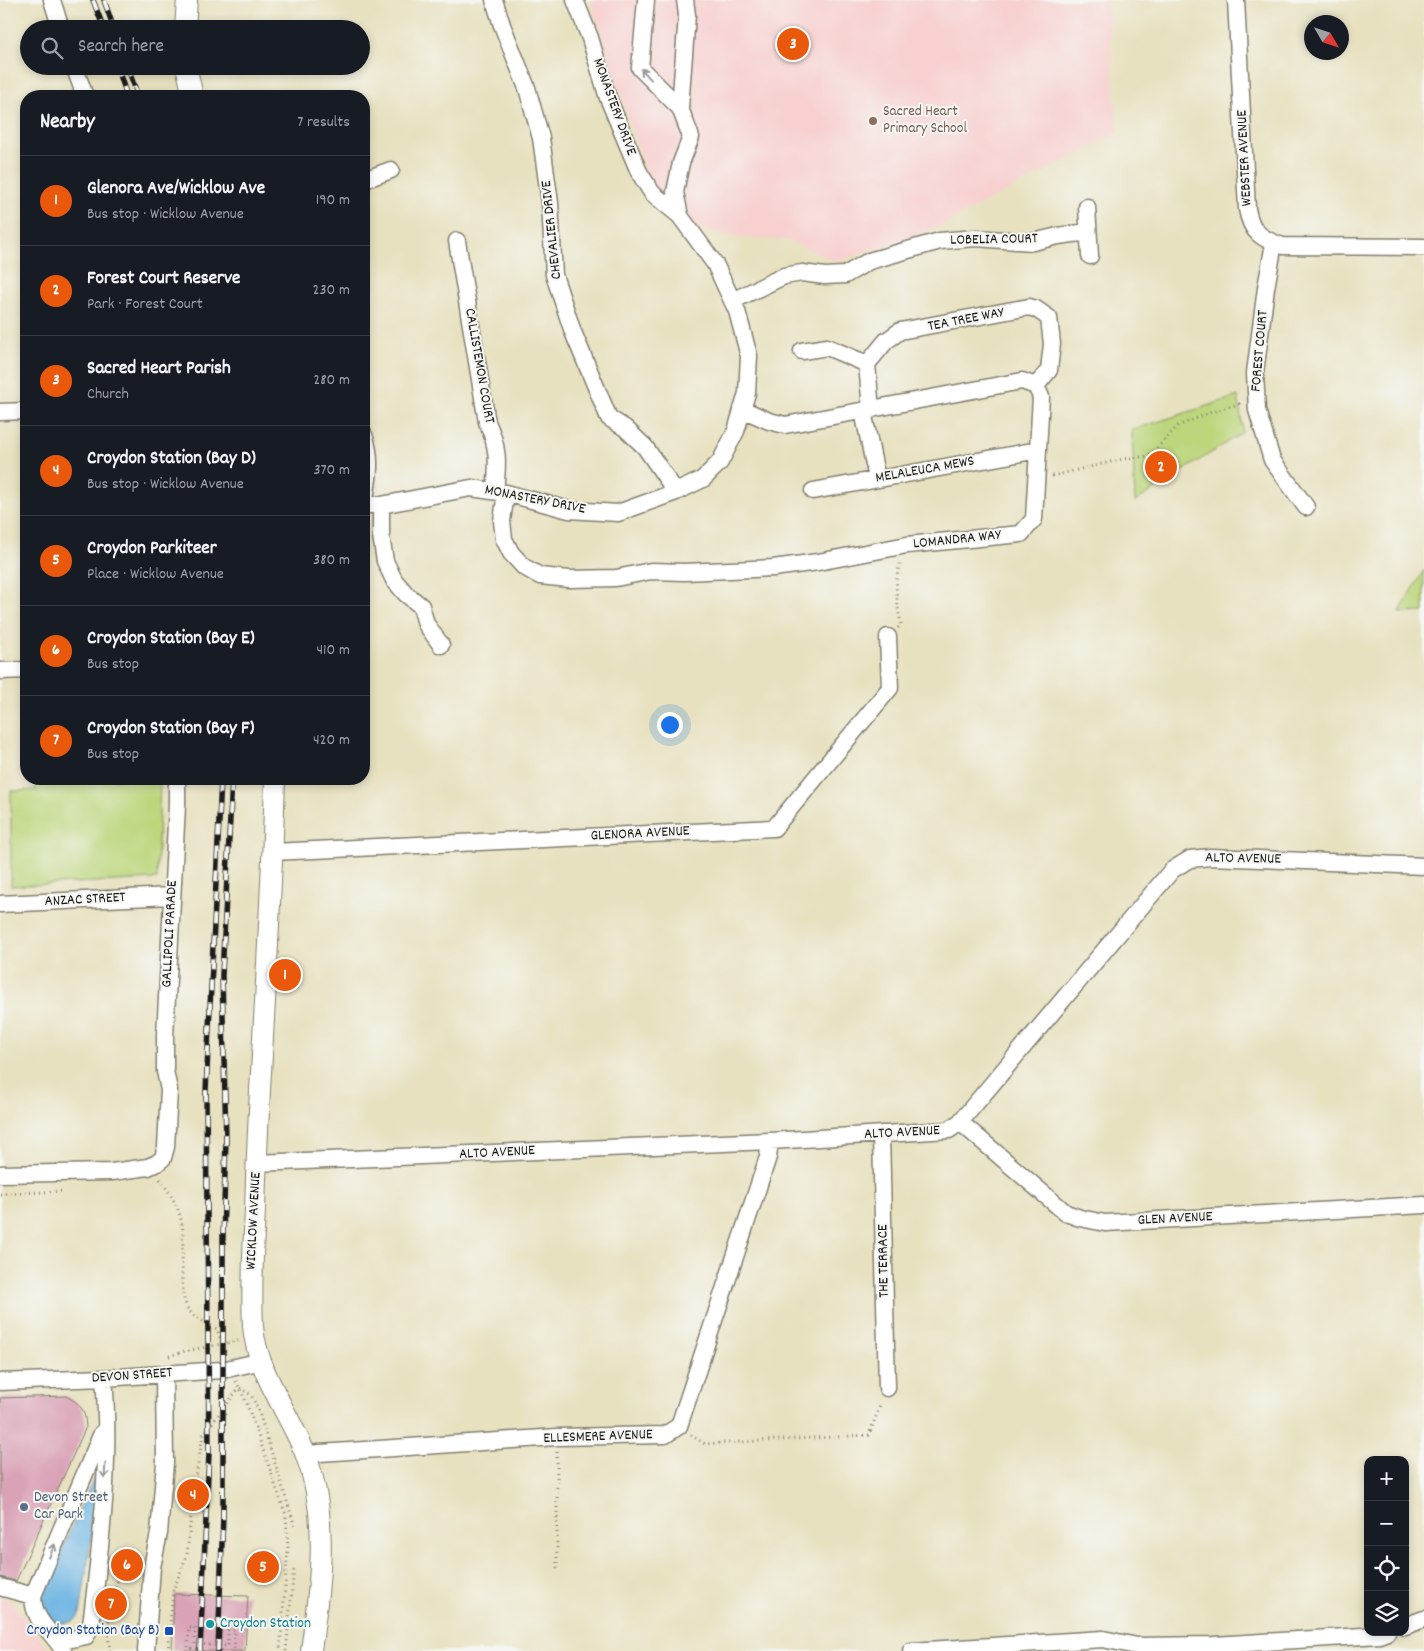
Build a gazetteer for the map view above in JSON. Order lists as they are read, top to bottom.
{
  "streets": {
    "main road": ["WICKLOW AVENUE"],
    "street": [
      "MONASTERY DRIVE",
      "WEBSTER AVENUE",
      "CHEVALIER DRIVE",
      "LOBELIA COURT",
      "TEA TREE WAY",
      "FOREST COURT",
      "CALLISTEMON COURT",
      "MELALEUCA MEWS",
      "LOMANDRA WAY",
      "GLENORA AVENUE",
      "ALTO AVENUE",
      "ANZAC STREET",
      "GALLIPOLI PARADE",
      "GLEN AVENUE",
      "THE TERRACE",
      "DEVON STREET",
      "ELLESMERE AVENUE"
    ]
  },
  "crossings": [
    ["MONASTERY DRIVE", "CHEVALIER DRIVE"],
    ["MONASTERY DRIVE", "LOBELIA COURT"],
    ["MONASTERY DRIVE", "CALLISTEMON COURT"],
    ["MONASTERY DRIVE", "LOMANDRA WAY"],
    ["WEBSTER AVENUE", "FOREST COURT"],
    ["TEA TREE WAY", "LOMANDRA WAY"],
    ["CALLISTEMON COURT", "LOMANDRA WAY"],
    ["MELALEUCA MEWS", "LOMANDRA WAY"],
    ["GLENORA AVENUE", "WICKLOW AVENUE"],
    ["ALTO AVENUE", "GLEN AVENUE"],
    ["ALTO AVENUE", "WICKLOW AVENUE"],
    ["ALTO AVENUE", "THE TERRACE"],
    ["ANZAC STREET", "GALLIPOLI PARADE"],
    ["WICKLOW AVENUE", "DEVON STREET"],
    ["WICKLOW AVENUE", "ELLESMERE AVENUE"]
  ],
  "places": {
    "other": ["Sacred Heart Primary School", "Devon Street Car Park", "Croydon Station"],
    "transit": ["Croydon Station (Bay B)"]
  },
  "north": "bottom right",
  "page": {
    "search": "Search here",
    "pins": [
      "3",
      "2",
      "1",
      "4",
      "6",
      "5",
      "7"
    ],
    "heading": ["Nearby", "7 results"],
    "list": [
      {
        "mark": "1",
        "name": "Glenora Ave/Wicklow Ave",
        "note": "Bus stop · Wicklow Avenue",
        "value": "190 m"
      },
      {
        "mark": "2",
        "name": "Forest Court Reserve",
        "note": "Park · Forest Court",
        "value": "230 m"
      },
      {
        "mark": "3",
        "name": "Sacred Heart Parish",
        "note": "Church",
        "value": "280 m"
      },
      {
        "mark": "4",
        "name": "Croydon Station (Bay D)",
        "note": "Bus stop · Wicklow Avenue",
        "value": "370 m"
      },
      {
        "mark": "5",
        "name": "Croydon Parkiteer",
        "note": "Place · Wicklow Avenue",
        "value": "380 m"
      },
      {
        "mark": "6",
        "name": "Croydon Station (Bay E)",
        "note": "Bus stop",
        "value": "410 m"
      },
      {
        "mark": "7",
        "name": "Croydon Station (Bay F)",
        "note": "Bus stop",
        "value": "420 m"
      }
    ],
    "map_buttons": ["+", "−"]
  }
}
